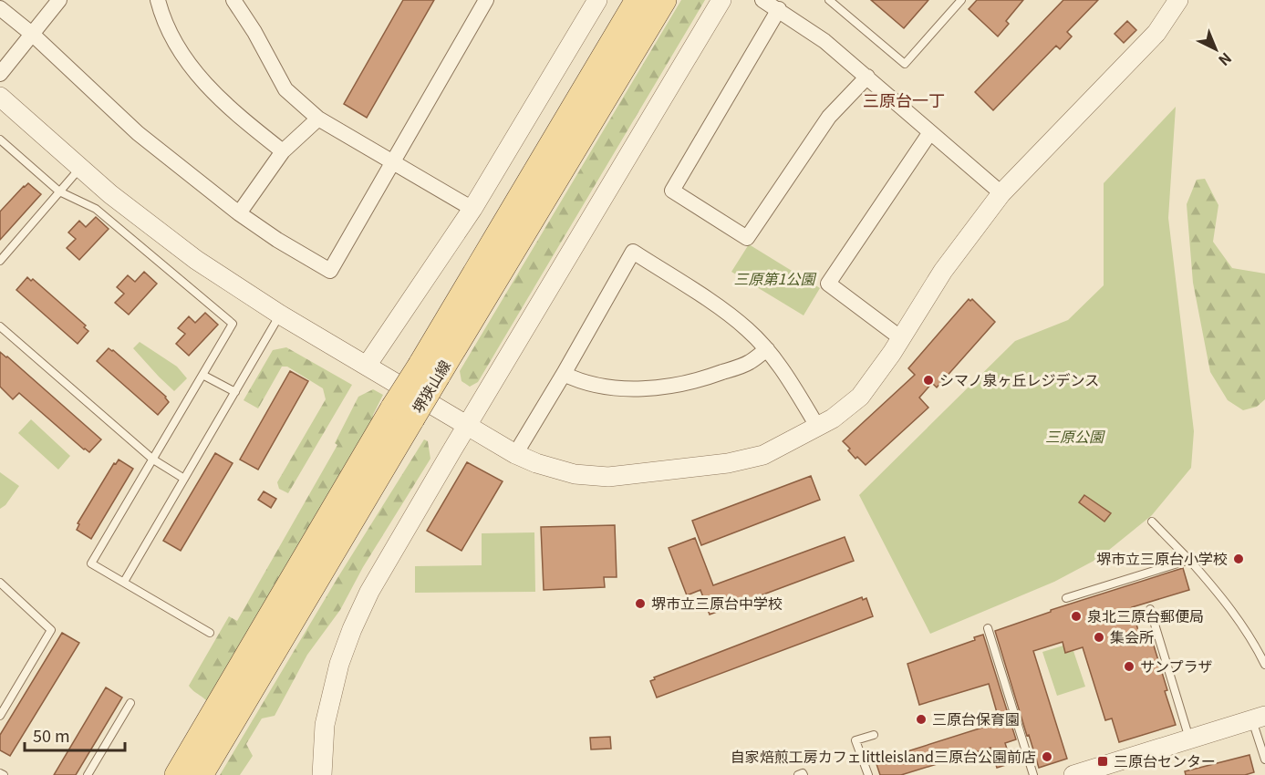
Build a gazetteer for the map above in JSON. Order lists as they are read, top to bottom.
{
  "streets": {
    "main road": ["堺狭山線"]
  },
  "districts": ["三原台一丁"],
  "parks": ["三原第1公園", "三原公園"],
  "places": {
    "other": [
      "シマノ泉ヶ丘レジデンス",
      "堺市立三原台小学校",
      "堺市立三原台中学校",
      "泉北三原台郵便局",
      "集会所",
      "サンプラザ",
      "三原台保育園",
      "自家焙煎工房カフェlittleisland三原台公園前店"
    ],
    "transit": ["三原台センター"]
  },
  "scale_bar": "50 m",
  "north": "bottom right"
}
